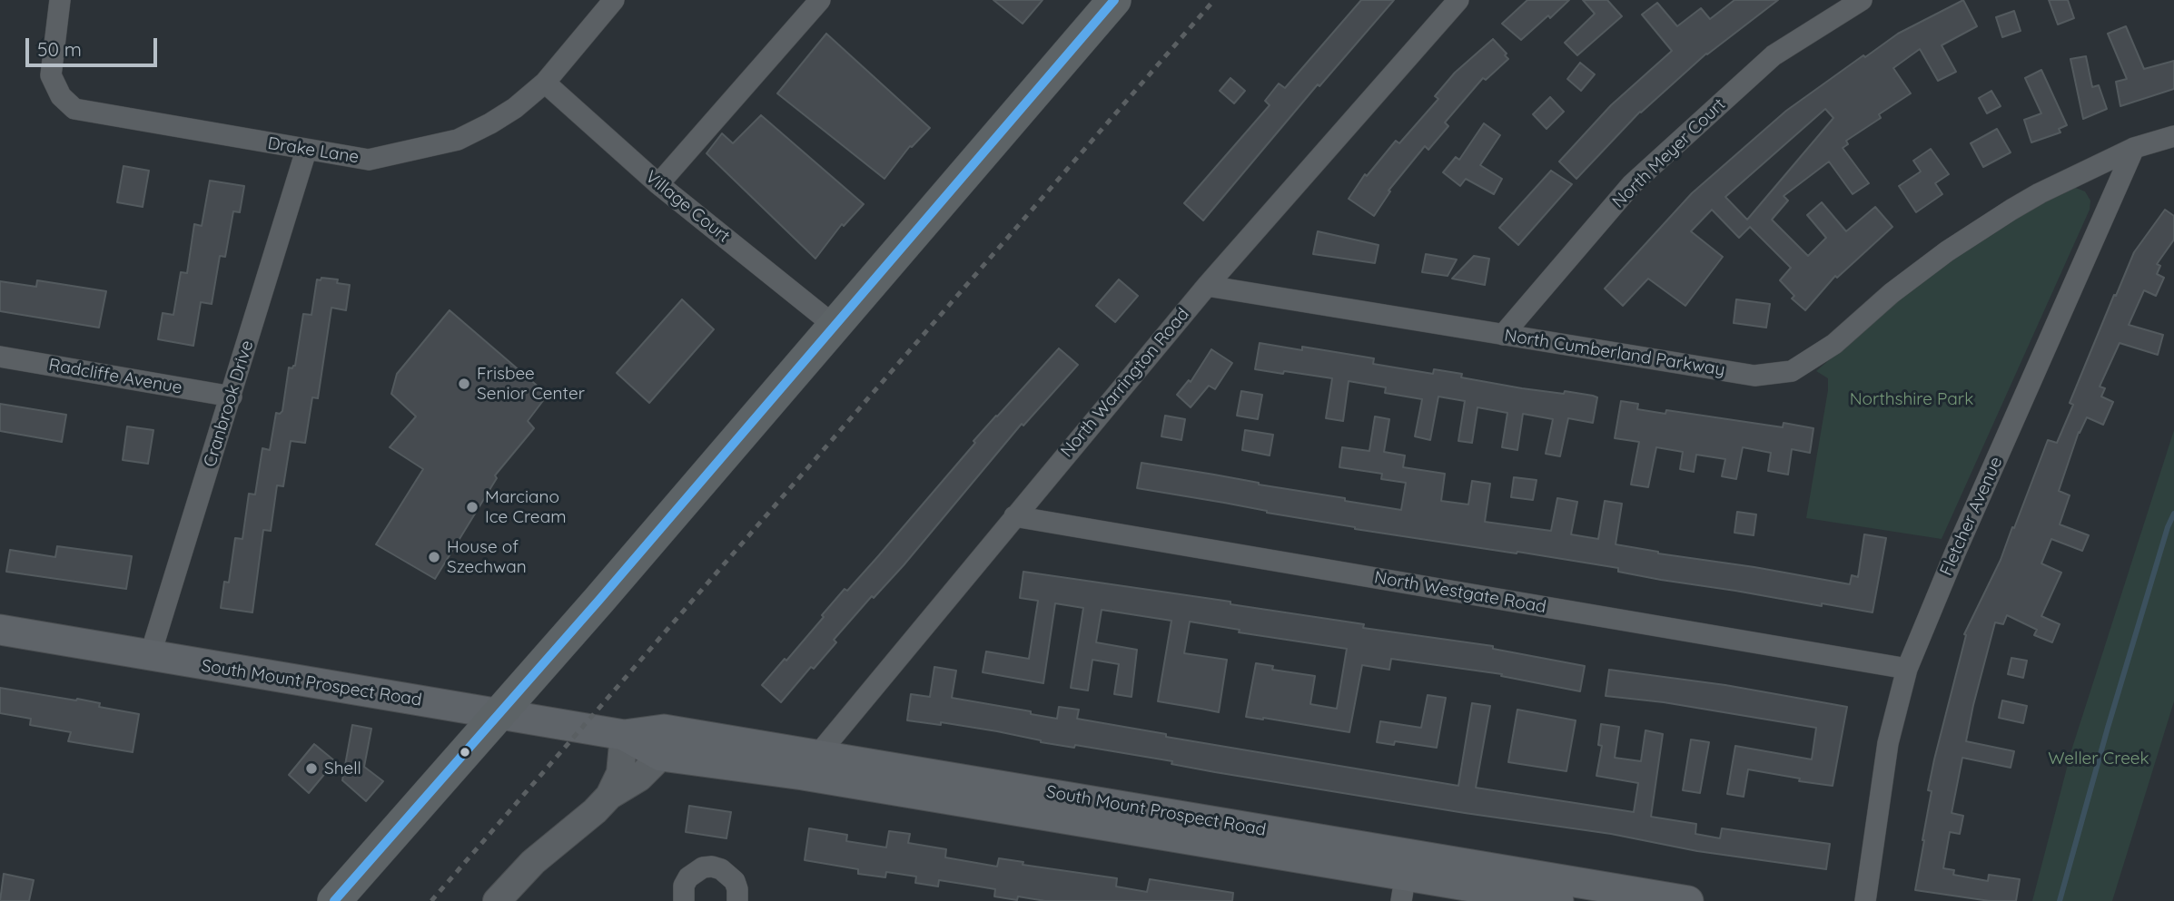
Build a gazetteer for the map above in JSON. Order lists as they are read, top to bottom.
{
  "streets": {
    "main road": ["South Mount Prospect Road"],
    "street": [
      "Drake Lane",
      "North Meyer Court",
      "Village Court",
      "North Cumberland Parkway",
      "Radcliffe Avenue",
      "North Warrington Road",
      "Cranbrook Drive",
      "Fletcher Avenue",
      "North Westgate Road"
    ]
  },
  "crossings": [
    ["Drake Lane", "Village Court"],
    ["Drake Lane", "Cranbrook Drive"],
    ["North Meyer Court", "North Cumberland Parkway"],
    ["North Cumberland Parkway", "North Warrington Road"],
    ["North Cumberland Parkway", "Fletcher Avenue"],
    ["Radcliffe Avenue", "Cranbrook Drive"],
    ["North Warrington Road", "North Westgate Road"],
    ["North Warrington Road", "South Mount Prospect Road"],
    ["Cranbrook Drive", "South Mount Prospect Road"],
    ["Fletcher Avenue", "North Westgate Road"]
  ],
  "parks": ["Northshire Park", "Weller Creek"],
  "places": [
    "Frisbee Senior Center",
    "Marciano Ice Cream",
    "House of Szechwan",
    "Shell"
  ],
  "scale_bar": "50 m"
}
